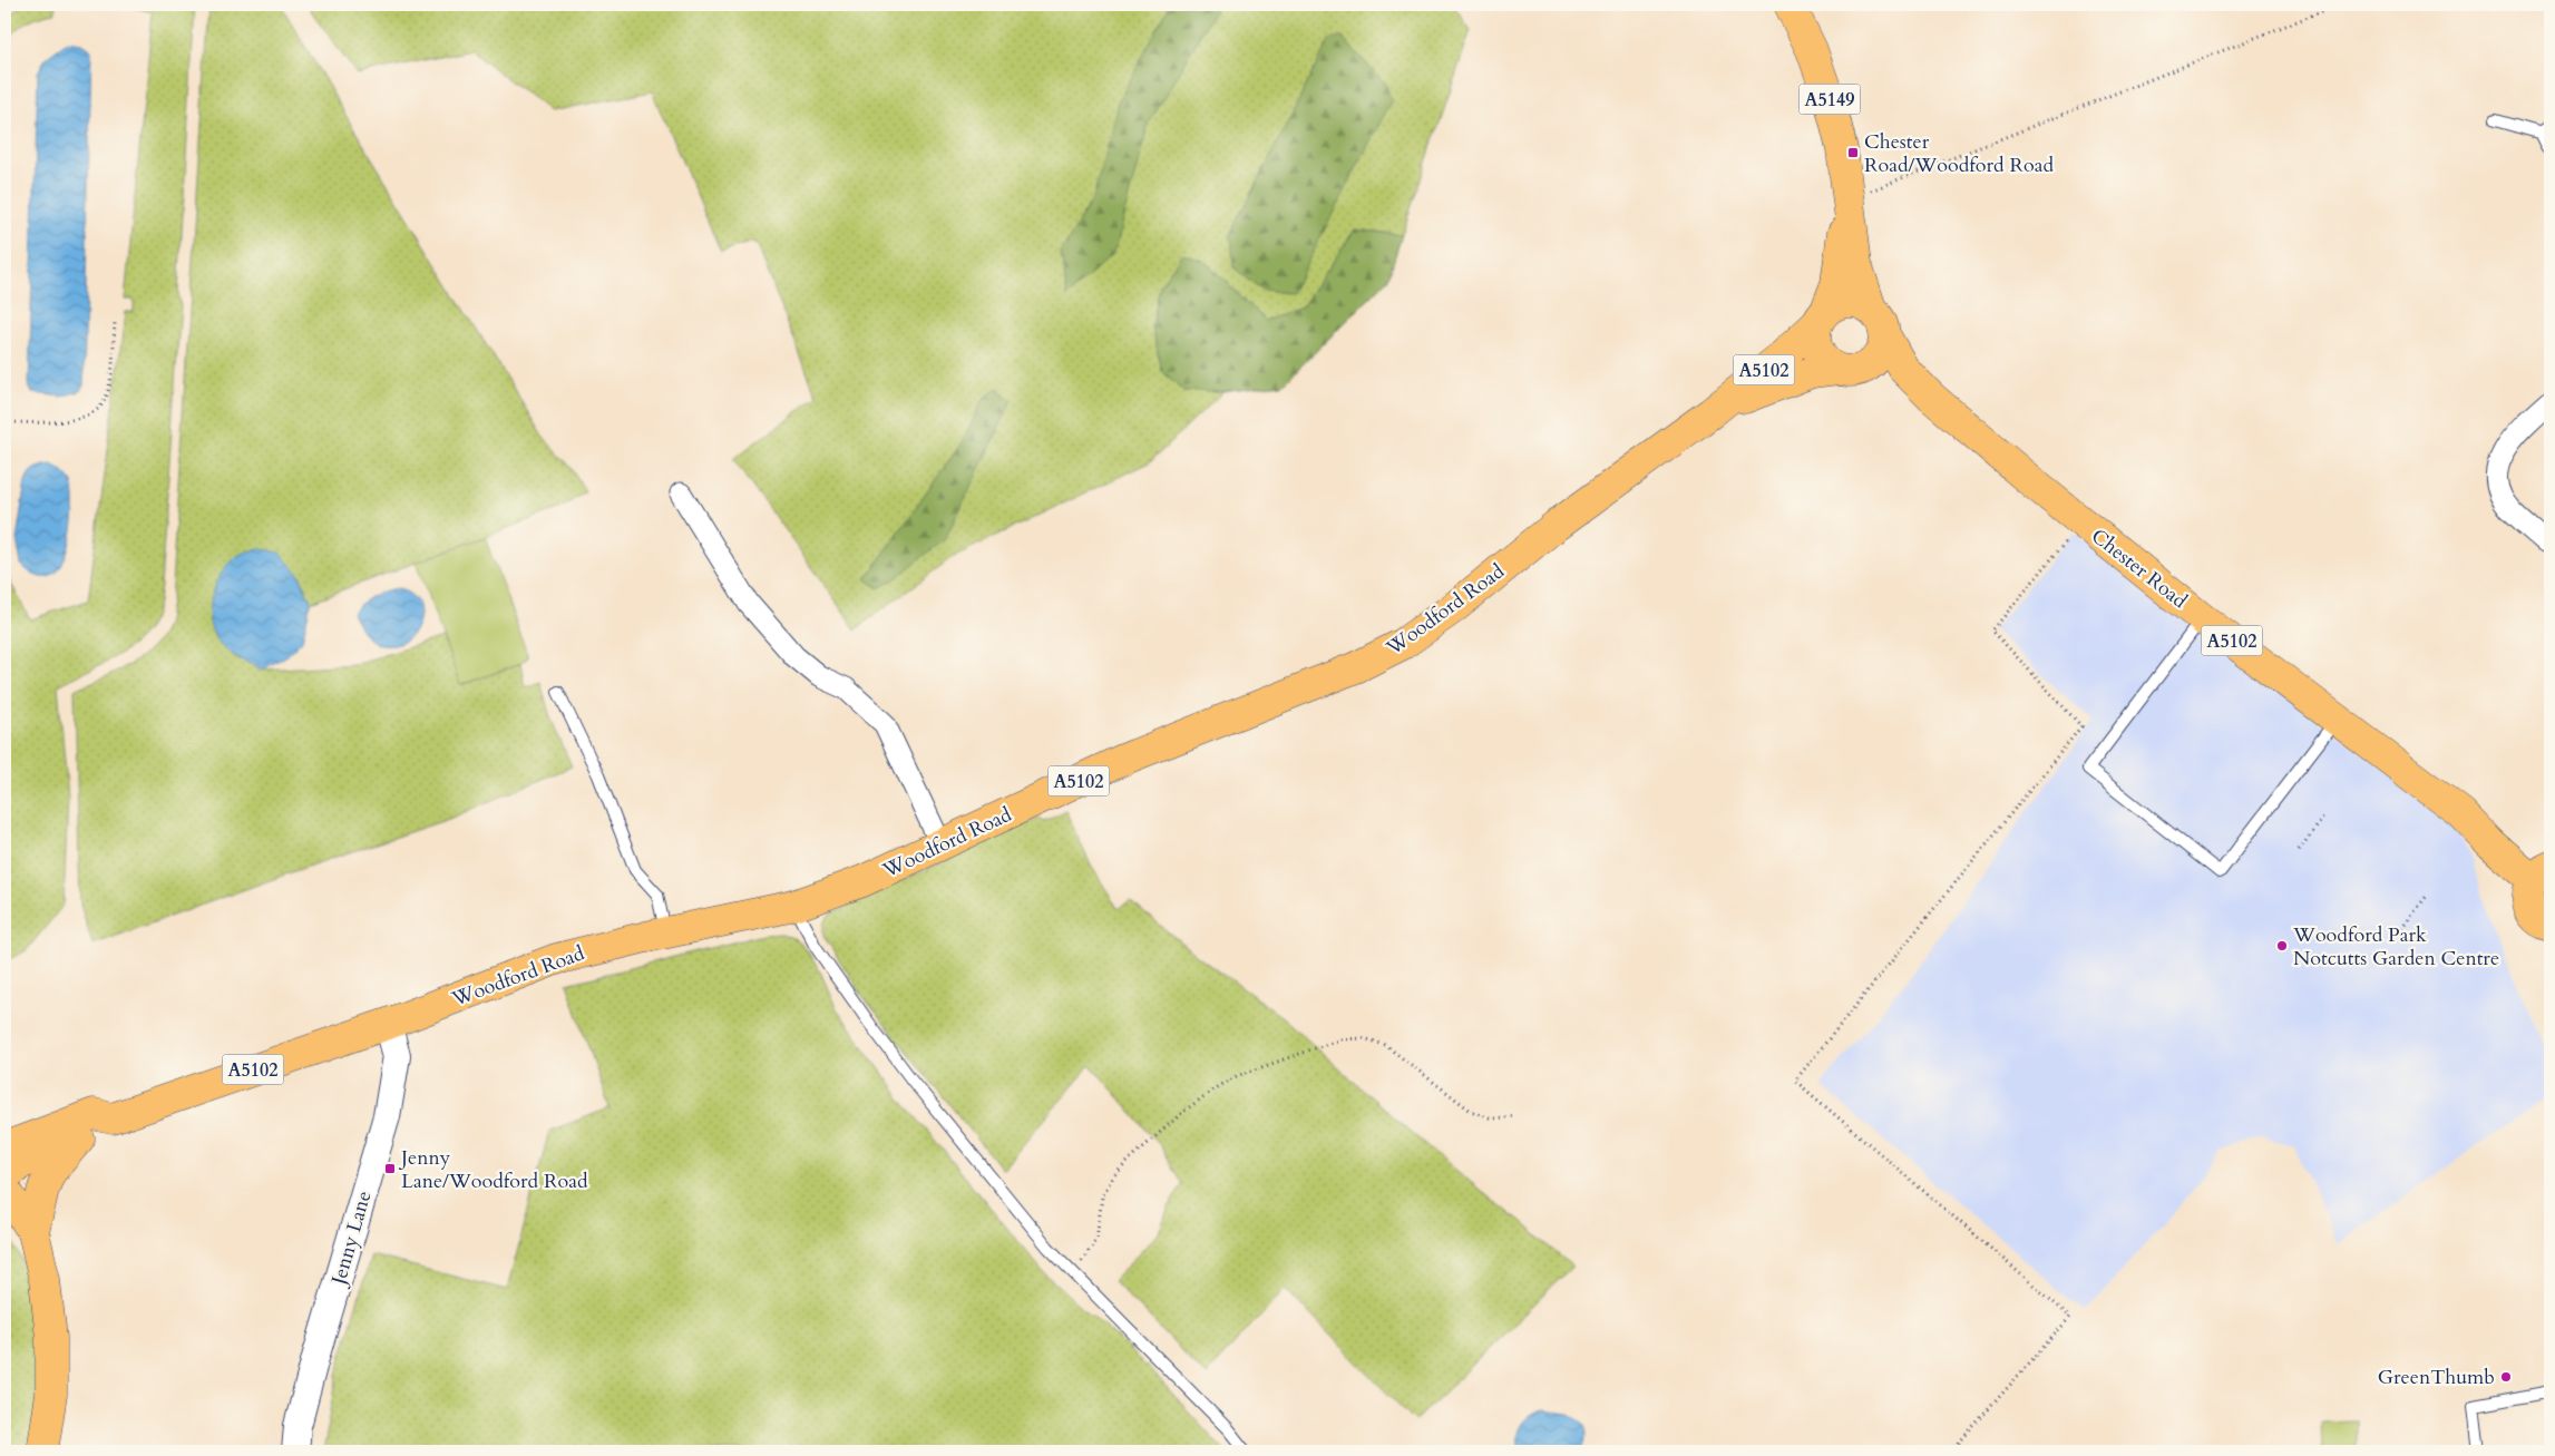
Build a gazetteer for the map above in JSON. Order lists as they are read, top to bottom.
{
  "streets": {
    "main road": [
      "A5149",
      "A5102",
      "Chester Road",
      "Woodford Road"
    ],
    "street": ["Jenny Lane"]
  },
  "crossings": [
    ["Chester Road", "Woodford Road"],
    ["Woodford Road", "Jenny Lane"]
  ],
  "places": {
    "transit": ["Chester Road/Woodford Road", "Jenny Lane/Woodford Road"],
    "other": ["Woodford Park Notcutts Garden Centre", "GreenThumb"]
  }
}
